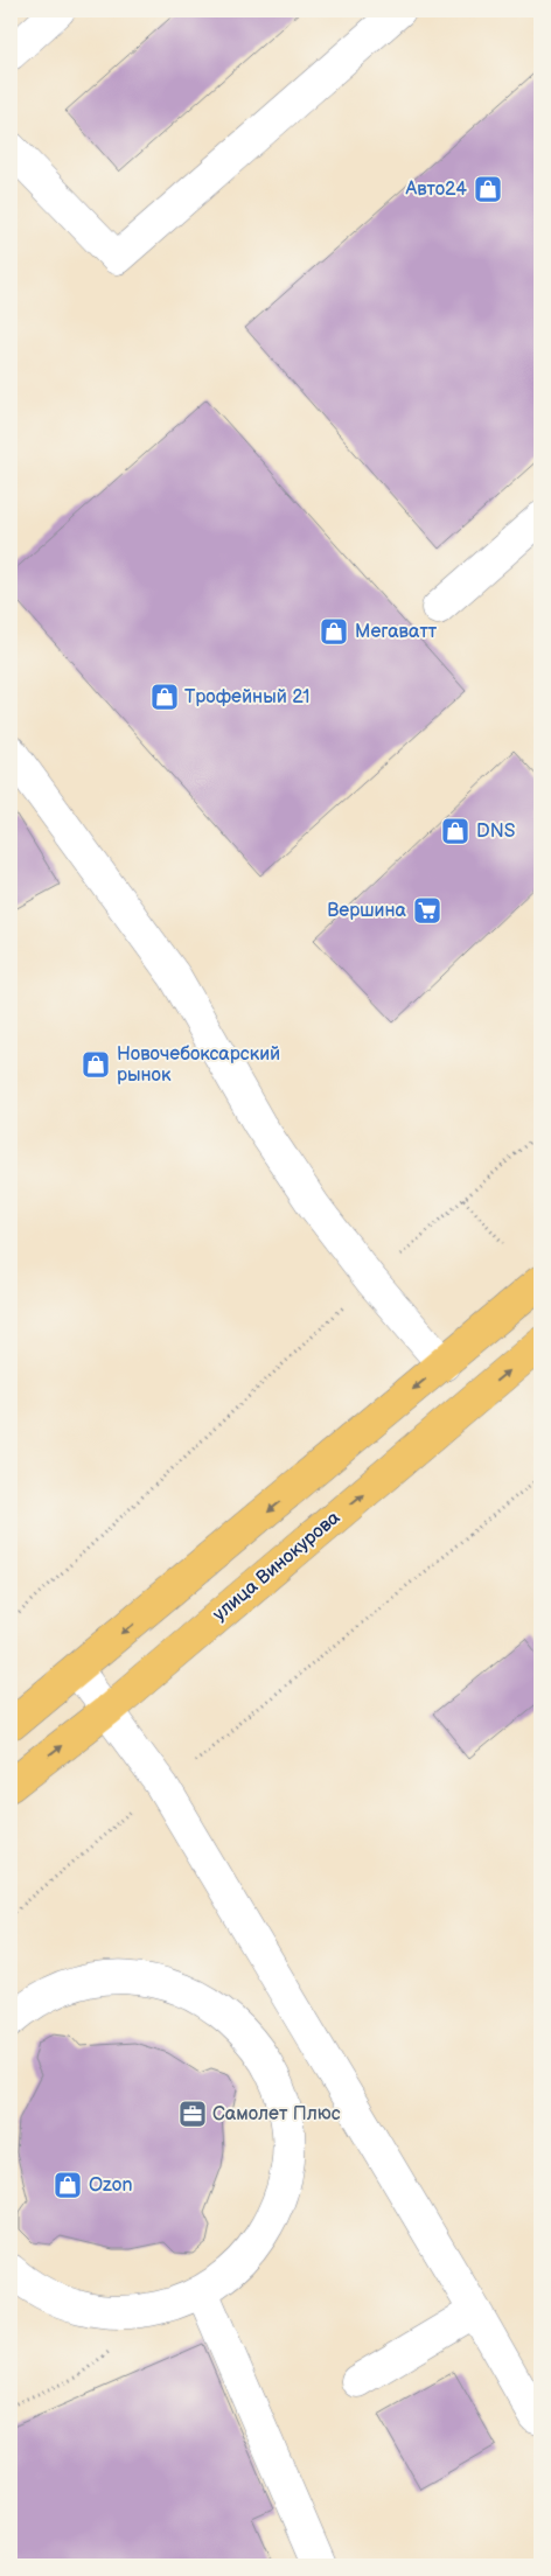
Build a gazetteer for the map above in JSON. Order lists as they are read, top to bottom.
{
  "streets": {
    "main road": ["улица Винокурова"]
  },
  "places": {
    "shop": [
      "Авто24",
      "Мегаватт",
      "Трофейный 21",
      "DNS",
      "Новочебоксарский рынок",
      "Ozon"
    ],
    "supermarket": ["Вершина"],
    "office": ["Самолет Плюс"]
  }
}
